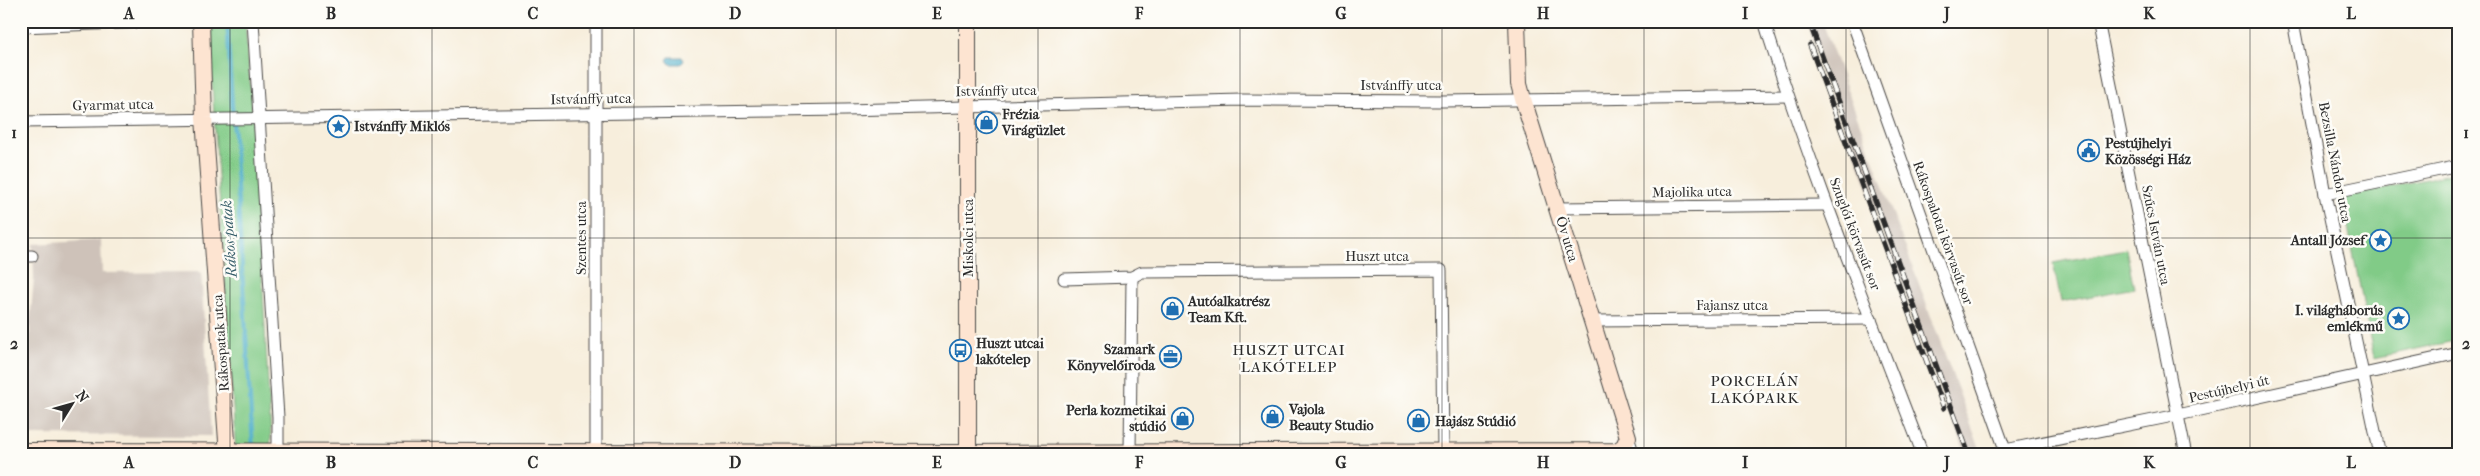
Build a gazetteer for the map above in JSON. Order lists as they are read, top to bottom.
{
  "streets": {
    "street": [
      "Istvánffy utca",
      "Gyarmat utca",
      "Bezsilla Nándor utca",
      "Majolika utca",
      "Rákospalotai körvasút sor",
      "Szuglói körvasút sor",
      "Szűcs István utca",
      "Szentes utca",
      "Miskolci utca",
      "Öv utca",
      "Huszt utca",
      "Fajansz utca",
      "Rákospatak utca",
      "Pestújhelyi út"
    ]
  },
  "crossings": [
    ["Istvánffy utca", "Gyarmat utca"],
    ["Istvánffy utca", "Szuglói körvasút sor"],
    ["Istvánffy utca", "Szentes utca"],
    ["Istvánffy utca", "Miskolci utca"],
    ["Istvánffy utca", "Öv utca"],
    ["Istvánffy utca", "Rákospatak utca"],
    ["Gyarmat utca", "Rákospatak utca"],
    ["Bezsilla Nándor utca", "Pestújhelyi út"],
    ["Majolika utca", "Szuglói körvasút sor"],
    ["Majolika utca", "Öv utca"],
    ["Rákospalotai körvasút sor", "Pestújhelyi út"],
    ["Szuglói körvasút sor", "Fajansz utca"],
    ["Szűcs István utca", "Pestújhelyi út"],
    ["Öv utca", "Fajansz utca"]
  ],
  "districts": ["HUSZT UTCAI LAKÓTELEP", "PORCELÁN LAKÓPARK"],
  "water": ["Rákos-patak"],
  "places": {
    "shop": [
      "Frézia Virágüzlet",
      "Autóalkatrész Team Kft.",
      "Vajola Beauty Studio",
      "Perla kozmetikai stúdió",
      "Hajász Stúdió"
    ],
    "place": ["Istvánffy Miklós", "Antall József", "I. világháborús emlékmű"],
    "public building": ["Pestújhelyi Közösségi Ház"],
    "bus stop": ["Huszt utcai lakótelep"],
    "office": ["Szamark Könyvelőiroda"]
  },
  "north": "top right",
  "grid": {
    "columns": [
      "A",
      "B",
      "C",
      "D",
      "E",
      "F",
      "G",
      "H",
      "I",
      "J",
      "K",
      "L"
    ],
    "rows": ["1", "2"]
  }
}
